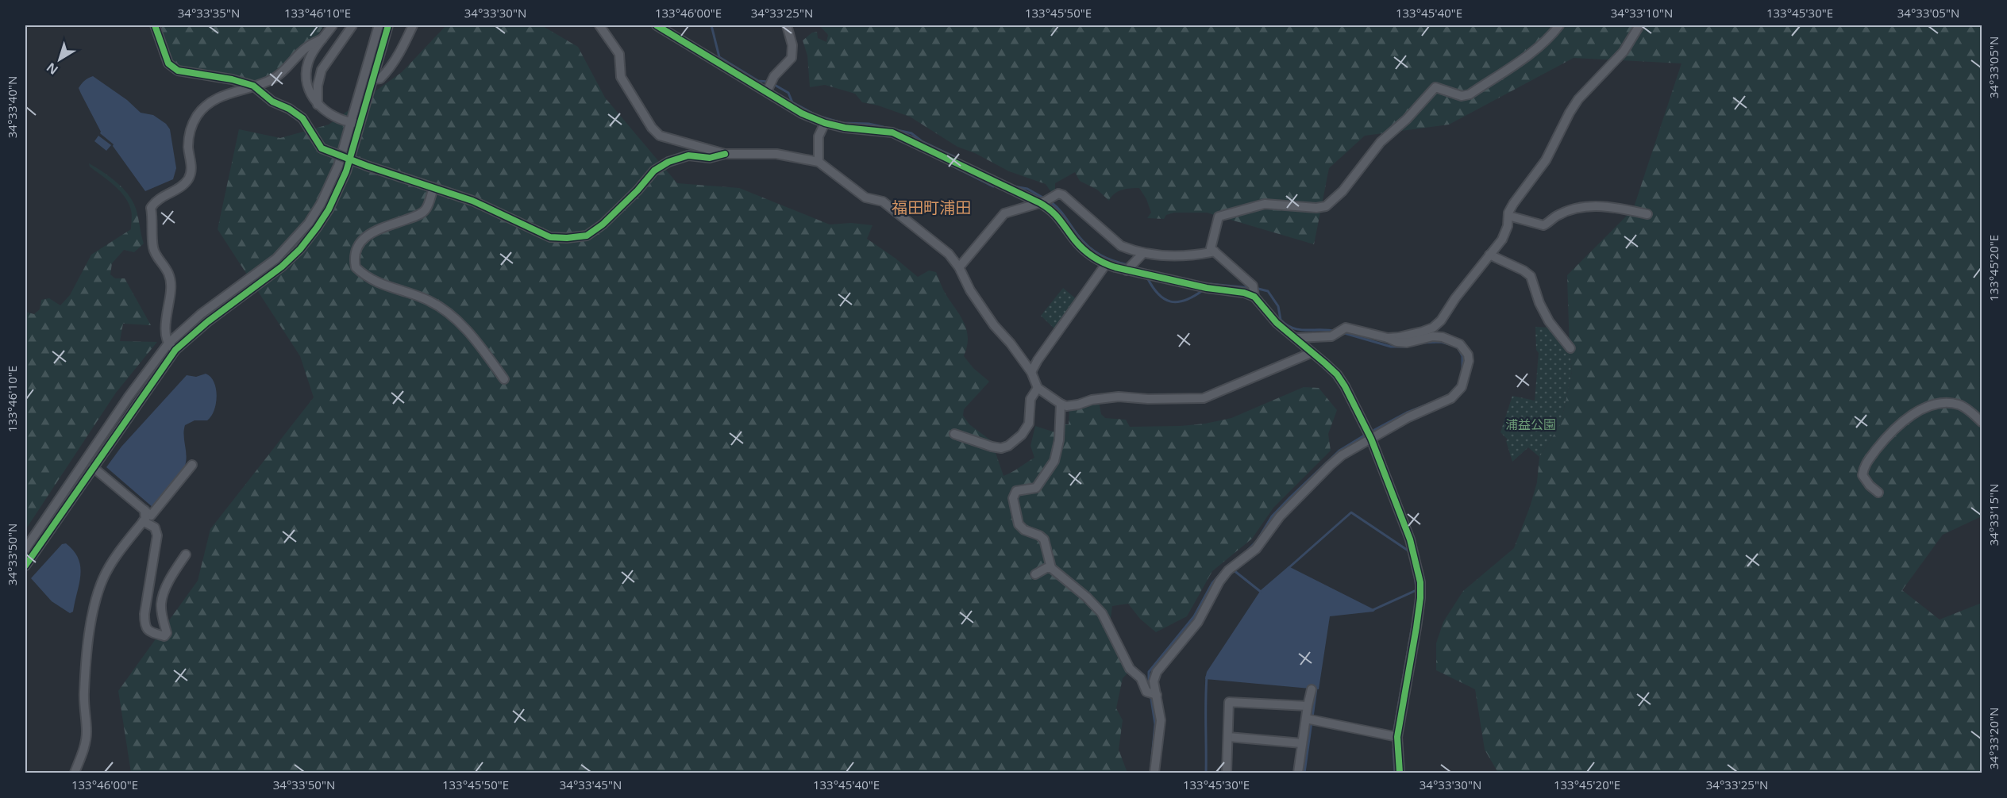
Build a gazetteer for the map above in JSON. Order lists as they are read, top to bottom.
{
  "districts": ["福田町浦田"],
  "parks": ["浦益公園"],
  "north": "bottom left",
  "coordinates": [
    "34°33'35\"N",
    "133°46'10\"E",
    "34°33'30\"N",
    "133°46'00\"E",
    "34°33'25\"N",
    "133°45'50\"E",
    "133°45'40\"E",
    "34°33'10\"N",
    "133°45'30\"E",
    "34°33'05\"N",
    "34°33'40\"N",
    "133°45'20\"E",
    "34°33'15\"N",
    "34°33'50\"N",
    "34°33'20\"N",
    "34°33'45\"N"
  ]
}
